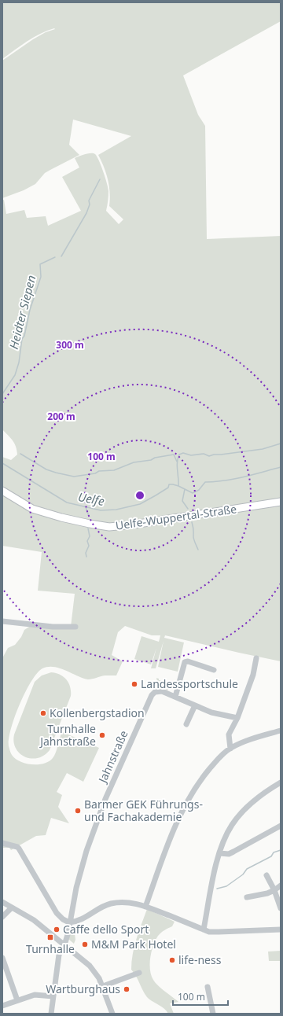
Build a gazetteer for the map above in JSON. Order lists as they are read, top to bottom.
{
  "streets": {
    "main road": ["Uelfe-Wuppertal-Straße"],
    "street": ["Jahnstraße"]
  },
  "water": ["Heidter Siepen", "Uelfe"],
  "places": {
    "other": [
      "Landessportschule",
      "Kollenbergstadion",
      "Turnhalle Jahnstraße",
      "Barmer GEK Führungs- und Fachakademie",
      "Caffe dello Sport",
      "M&M Park Hotel",
      "life-ness",
      "Wartburghaus"
    ],
    "transit": ["Turnhalle"]
  },
  "scale_bar": "100 m",
  "rings": ["300 m", "200 m", "100 m"]
}
